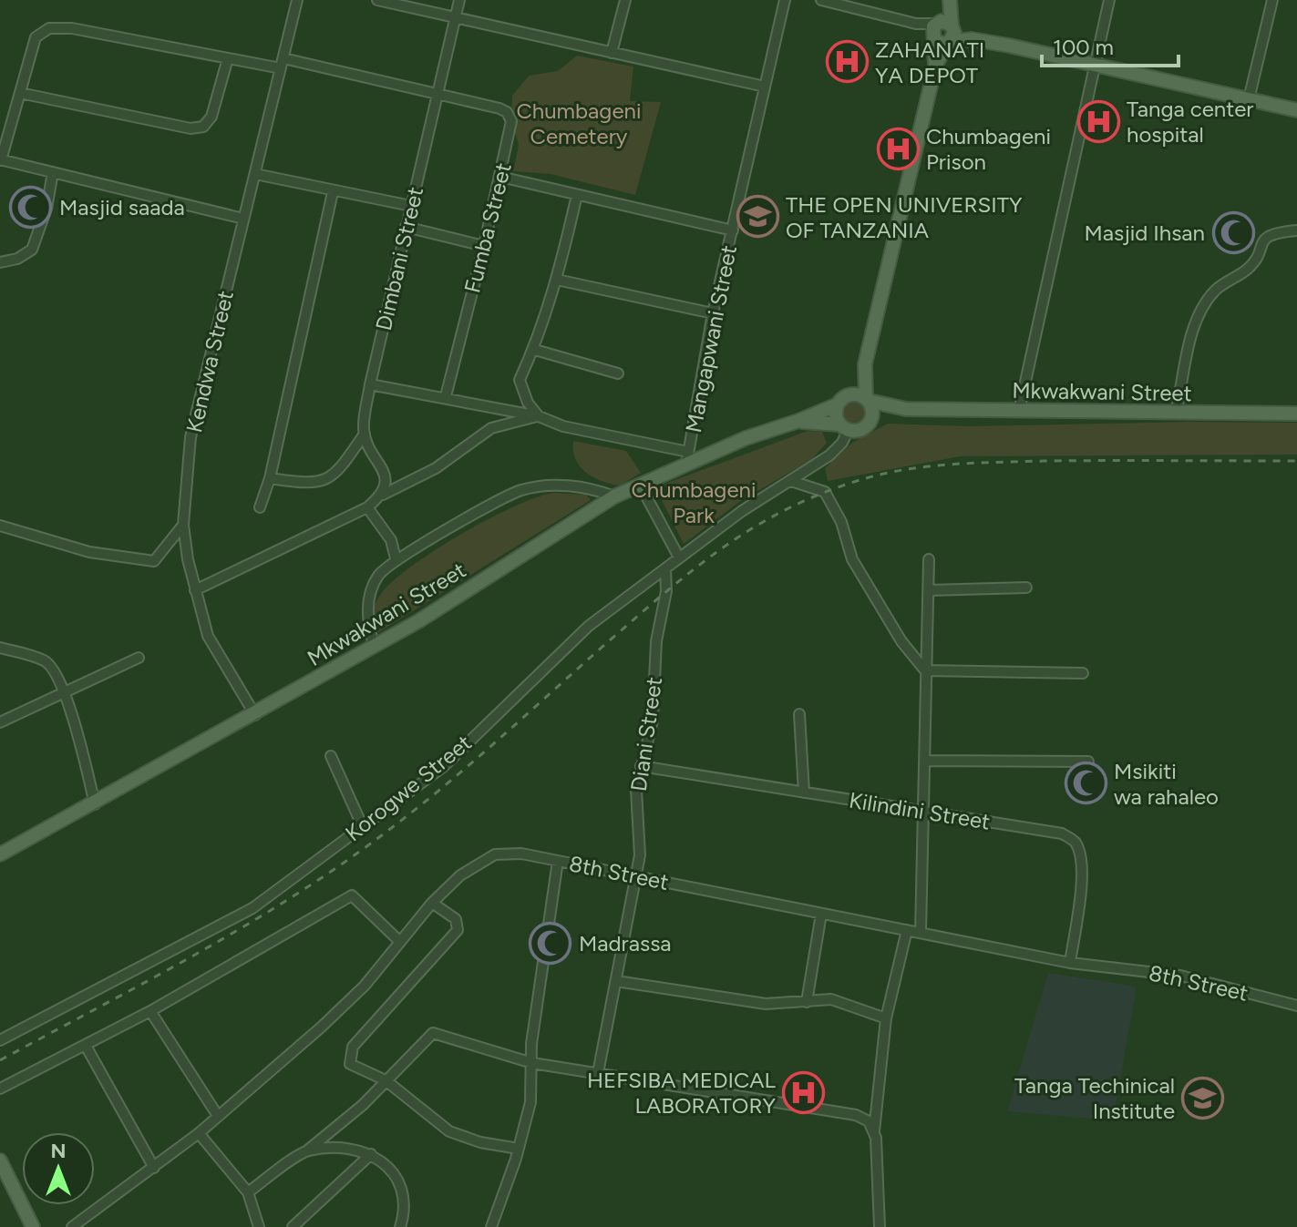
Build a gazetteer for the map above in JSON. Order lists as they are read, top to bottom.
{
  "streets": {
    "main road": ["Mkwakwani Street"],
    "street": [
      "Fumba Street",
      "Dimbani Street",
      "Mangapwani Street",
      "Kendwa Street",
      "Diani Street",
      "Korogwe Street",
      "Kilindini Street",
      "8th Street"
    ]
  },
  "crossings": [
    ["Fumba Street", "Dimbani Street"],
    ["Fumba Street", "Kendwa Street"],
    ["Mangapwani Street", "Mkwakwani Street"],
    ["Kendwa Street", "Mkwakwani Street"],
    ["Mkwakwani Street", "Korogwe Street"],
    ["Diani Street", "Korogwe Street"],
    ["Diani Street", "Kilindini Street"],
    ["Diani Street", "8th Street"],
    ["Kilindini Street", "8th Street"]
  ],
  "parks": ["Chumbageni Cemetery", "Chumbageni Park"],
  "places": {
    "hospital": [
      "ZAHANATI YA DEPOT",
      "Tanga center hospital",
      "Chumbageni Prison",
      "HEFSIBA MEDICAL LABORATORY"
    ],
    "mosque": [
      "Masjid saada",
      "Masjid Ihsan",
      "Msikiti wa rahaleo",
      "Madrassa"
    ],
    "school or university": ["THE OPEN UNIVERSITY OF TANZANIA", "Tanga Techinical Institute"]
  },
  "scale_bar": "100 m",
  "north": "top"
}
